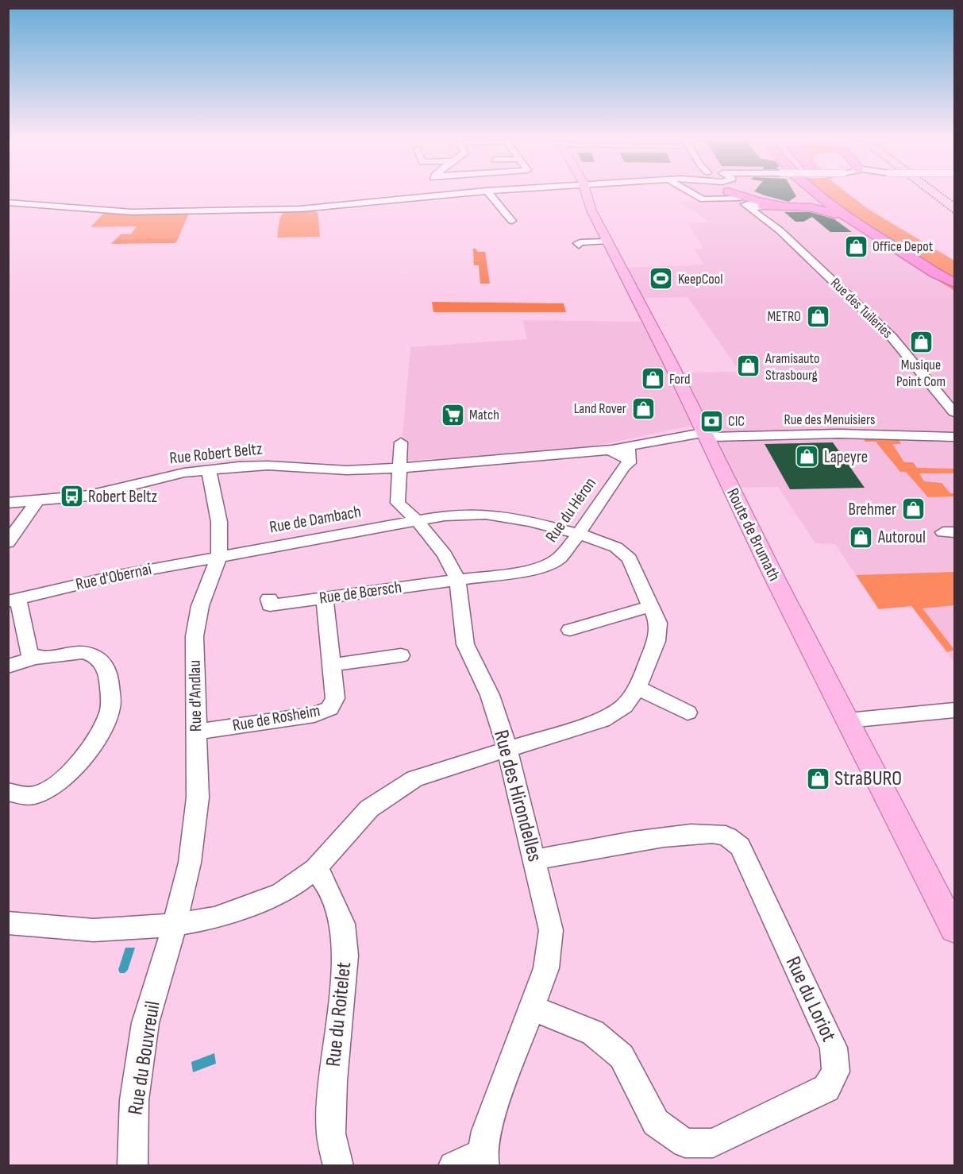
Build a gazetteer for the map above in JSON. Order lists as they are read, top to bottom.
{
  "streets": {
    "main road": ["Route de Brumath"],
    "street": [
      "Rue des Tuileries",
      "Rue des Menuisiers",
      "Rue Robert Beltz",
      "Rue du Héron",
      "Rue de Dambach",
      "Rue d'Obernai",
      "Rue de Bœrsch",
      "Rue d'Andlau",
      "Rue de Rosheim",
      "Rue des Hirondelles",
      "Rue du Loriot",
      "Rue du Roitelet",
      "Rue du Bouvreuil"
    ]
  },
  "crossings": [
    ["Rue des Menuisiers", "Rue Robert Beltz"],
    ["Rue des Menuisiers", "Route de Brumath"],
    ["Rue Robert Beltz", "Rue du Héron"],
    ["Rue Robert Beltz", "Route de Brumath"],
    ["Rue Robert Beltz", "Rue d'Andlau"],
    ["Rue Robert Beltz", "Rue des Hirondelles"],
    ["Rue du Héron", "Rue de Dambach"],
    ["Rue du Héron", "Rue de Bœrsch"],
    ["Rue du Héron", "Rue des Hirondelles"],
    ["Rue de Dambach", "Rue d'Obernai"],
    ["Rue de Dambach", "Rue d'Andlau"],
    ["Rue de Dambach", "Rue des Hirondelles"],
    ["Rue de Dambach", "Rue du Roitelet"],
    ["Rue de Dambach", "Rue du Bouvreuil"],
    ["Rue d'Obernai", "Rue d'Andlau"],
    ["Rue de Bœrsch", "Rue de Rosheim"],
    ["Rue de Bœrsch", "Rue des Hirondelles"],
    ["Rue d'Andlau", "Rue de Rosheim"],
    ["Rue d'Andlau", "Rue du Bouvreuil"],
    ["Rue des Hirondelles", "Rue du Loriot"]
  ],
  "places": {
    "shop": [
      "Office Depot",
      "METRO",
      "Musique Point Com",
      "Aramisauto Strasbourg",
      "Ford",
      "Land Rover",
      "Lapeyre",
      "Brehmer",
      "Autoroul",
      "StraBURO"
    ],
    "sports": ["KeepCool"],
    "supermarket": ["Match"],
    "bank": ["CIC"],
    "bus stop": ["Robert Beltz"]
  }
}
